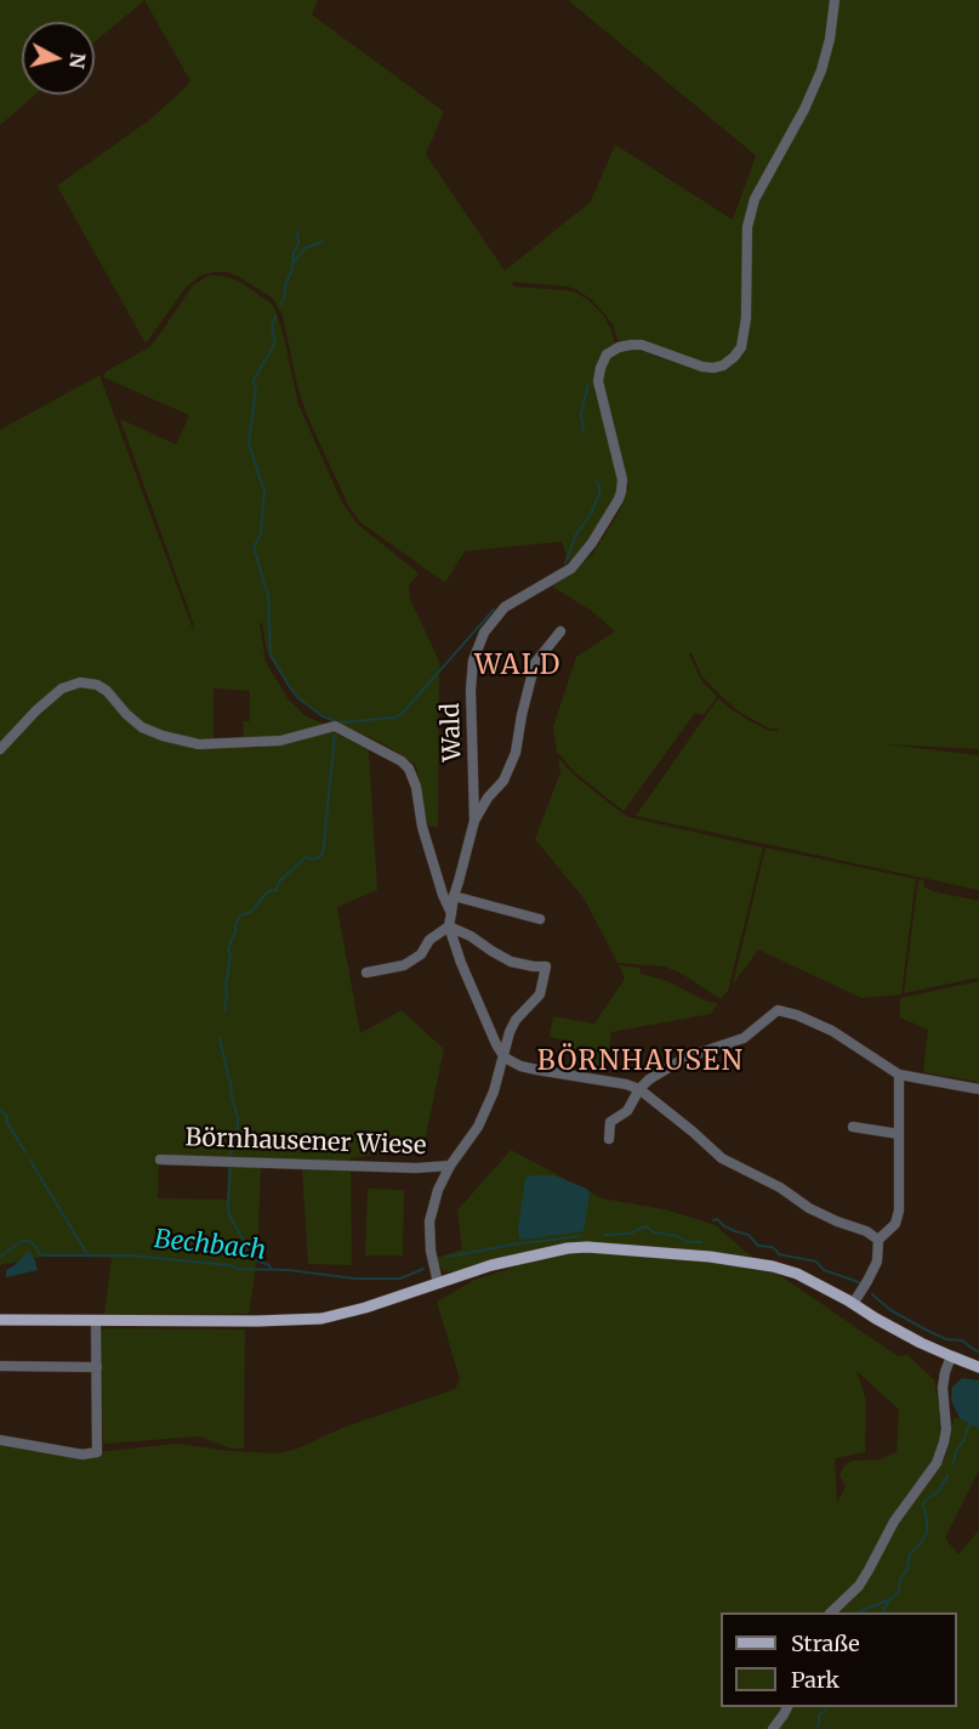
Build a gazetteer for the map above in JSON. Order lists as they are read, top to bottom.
{
  "streets": {
    "street": ["Wald", "Börnhausener Wiese"]
  },
  "districts": ["WALD", "BÖRNHAUSEN"],
  "water": ["Bechbach"],
  "legend": ["Straße", "Park"],
  "north": "right"
}
